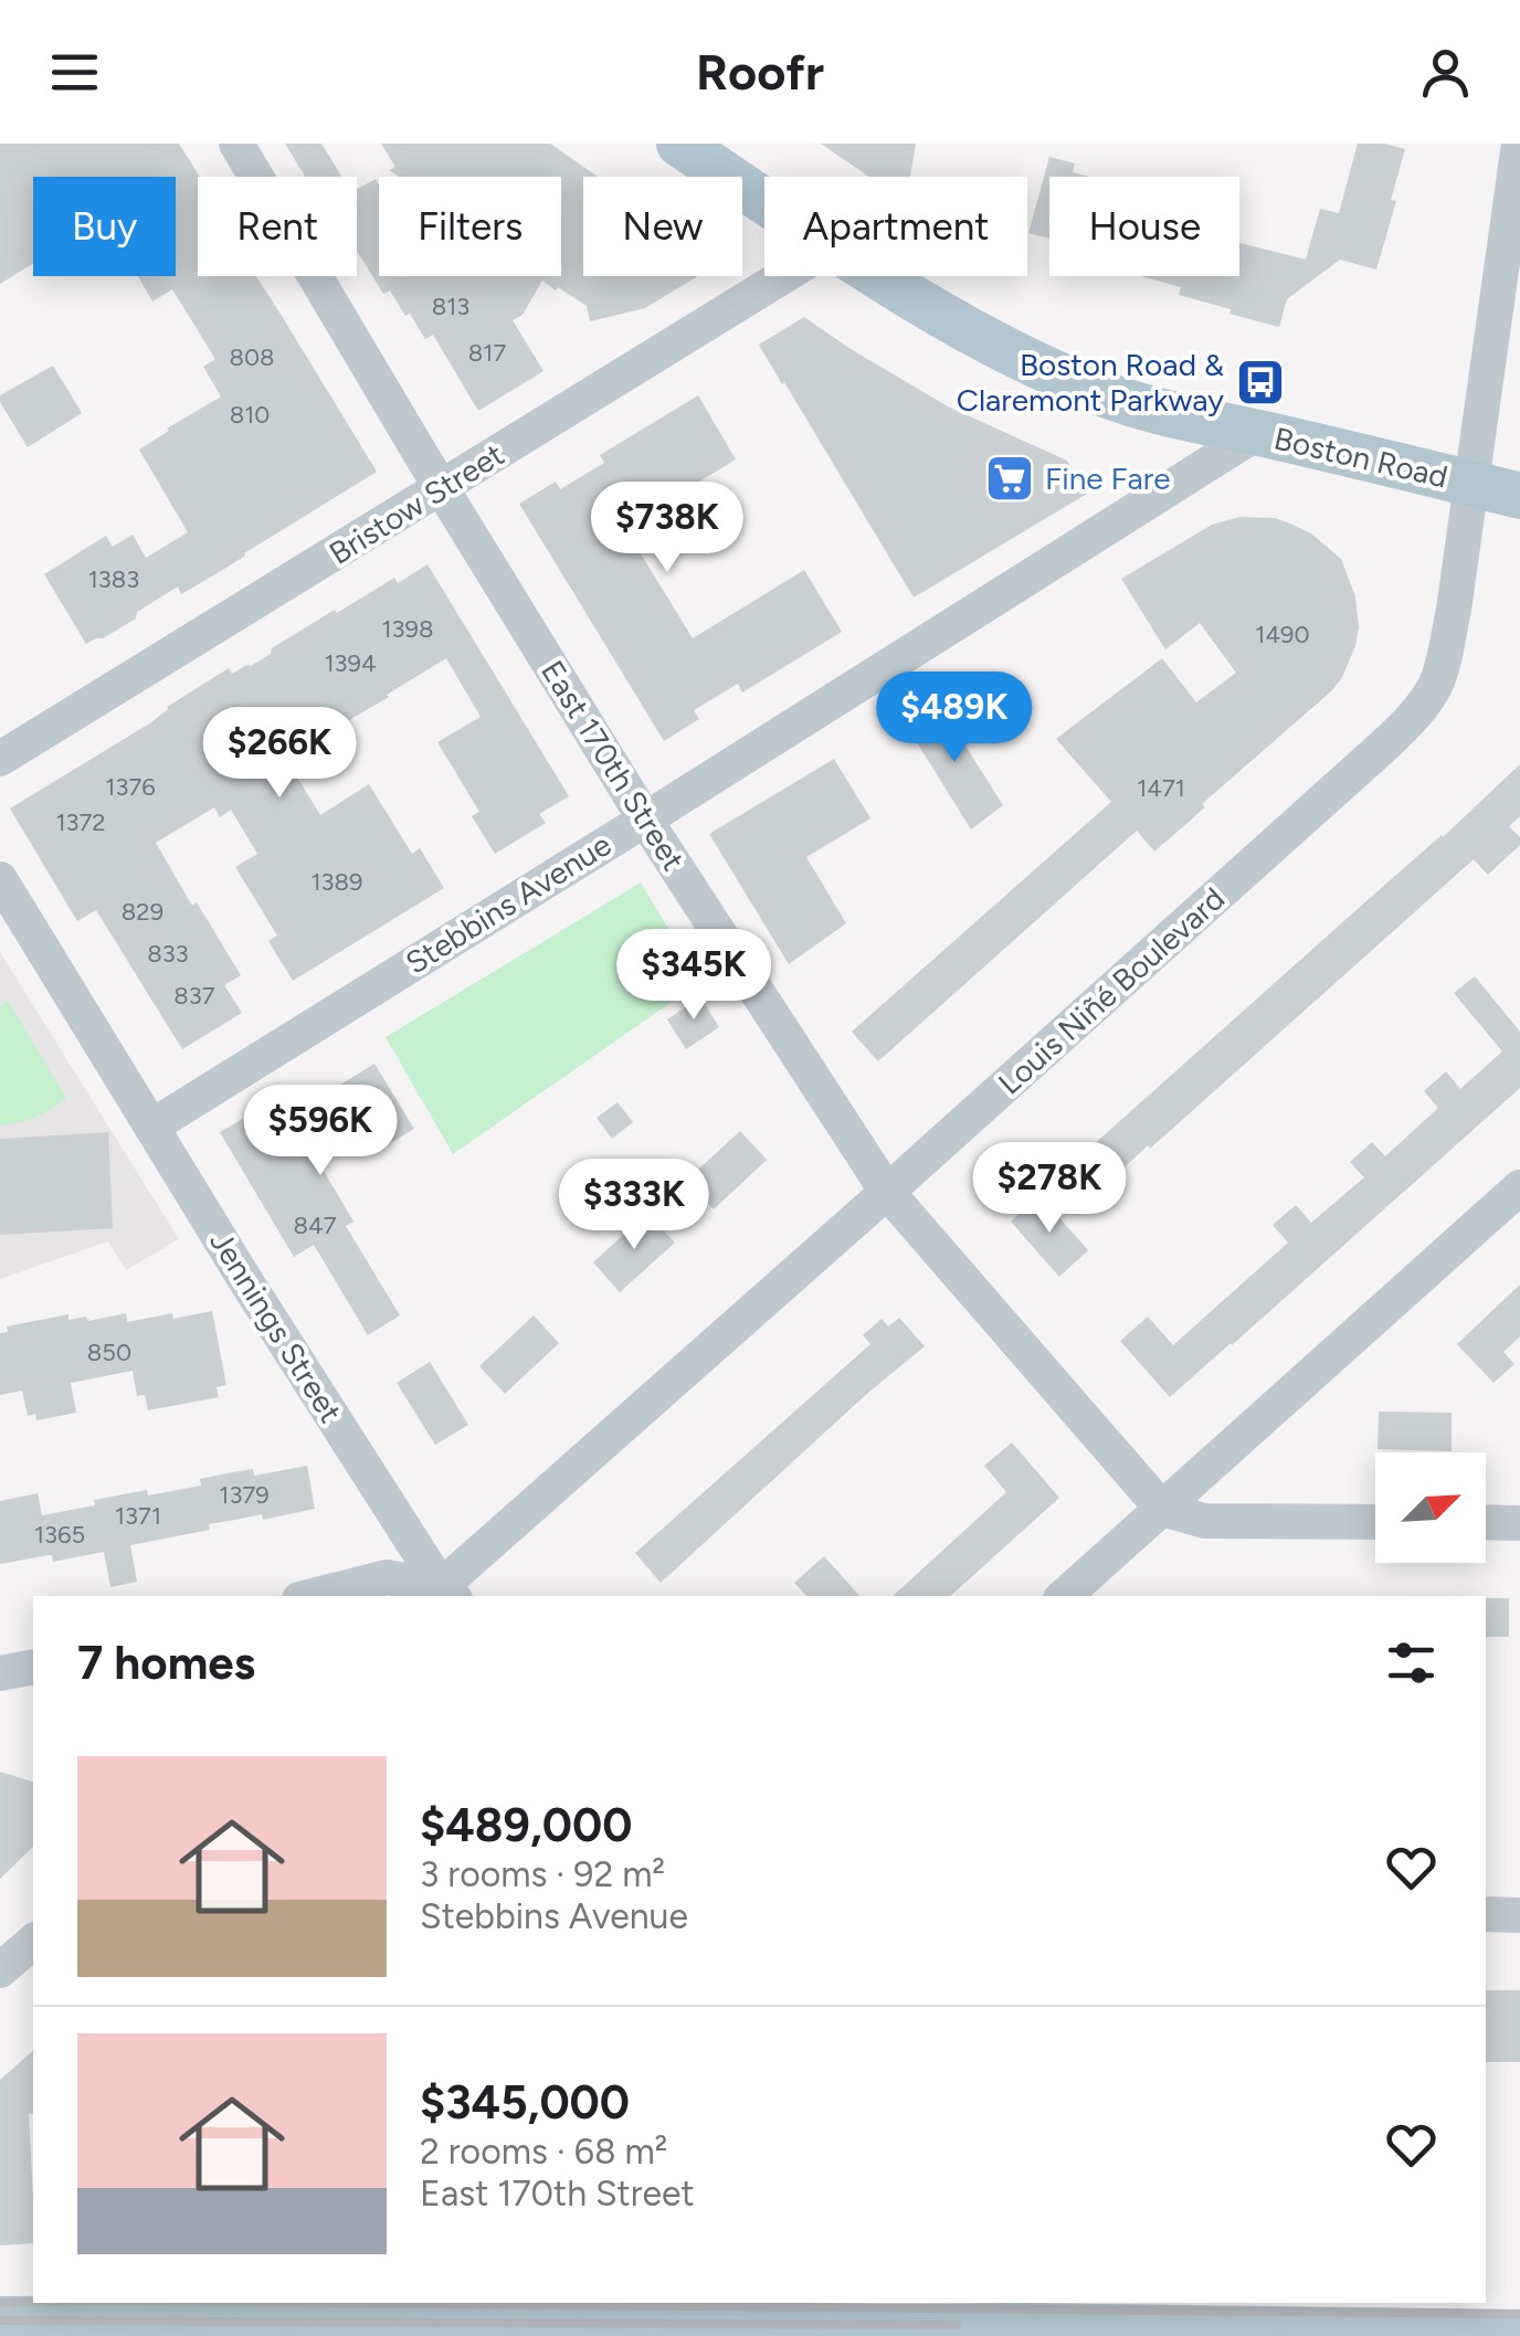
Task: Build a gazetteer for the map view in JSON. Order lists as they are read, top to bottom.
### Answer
{
  "streets": {
    "main road": ["Boston Road"],
    "street": [
      "Bristow Street",
      "East 170th Street",
      "Stebbins Avenue",
      "Louis Niñé Boulevard",
      "Jennings Street"
    ]
  },
  "crossings": [
    ["Boston Road", "Stebbins Avenue"],
    ["Boston Road", "Louis Niñé Boulevard"],
    ["Bristow Street", "East 170th Street"],
    ["East 170th Street", "Stebbins Avenue"],
    ["East 170th Street", "Louis Niñé Boulevard"],
    ["Stebbins Avenue", "Jennings Street"],
    ["Louis Niñé Boulevard", "Jennings Street"]
  ],
  "places": {
    "bus stop": ["Boston Road & Claremont Parkway"],
    "supermarket": ["Fine Fare"]
  },
  "house_numbers": [
    "813",
    "817",
    "808",
    "810",
    "1383",
    "1398",
    "1490",
    "1394",
    "1376",
    "1471",
    "1372",
    "1389",
    "829",
    "833",
    "837",
    "847",
    "850",
    "1379",
    "1371",
    "1365"
  ],
  "north": "top right",
  "page": {
    "header": "Roofr",
    "chip": [
      "Buy",
      "Rent",
      "Filters",
      "New",
      "Apartment",
      "House"
    ],
    "price": [
      "$738K",
      "$489K",
      "$266K",
      "$345K",
      "$596K",
      "$278K",
      "$333K"
    ],
    "heading": "7 homes",
    "list": [
      {
        "name": "$489,000",
        "note": "3 rooms · 92 m² · Stebbins Avenue"
      },
      {
        "name": "$345,000",
        "note": "2 rooms · 68 m² · East 170th Street"
      }
    ]
  }
}
